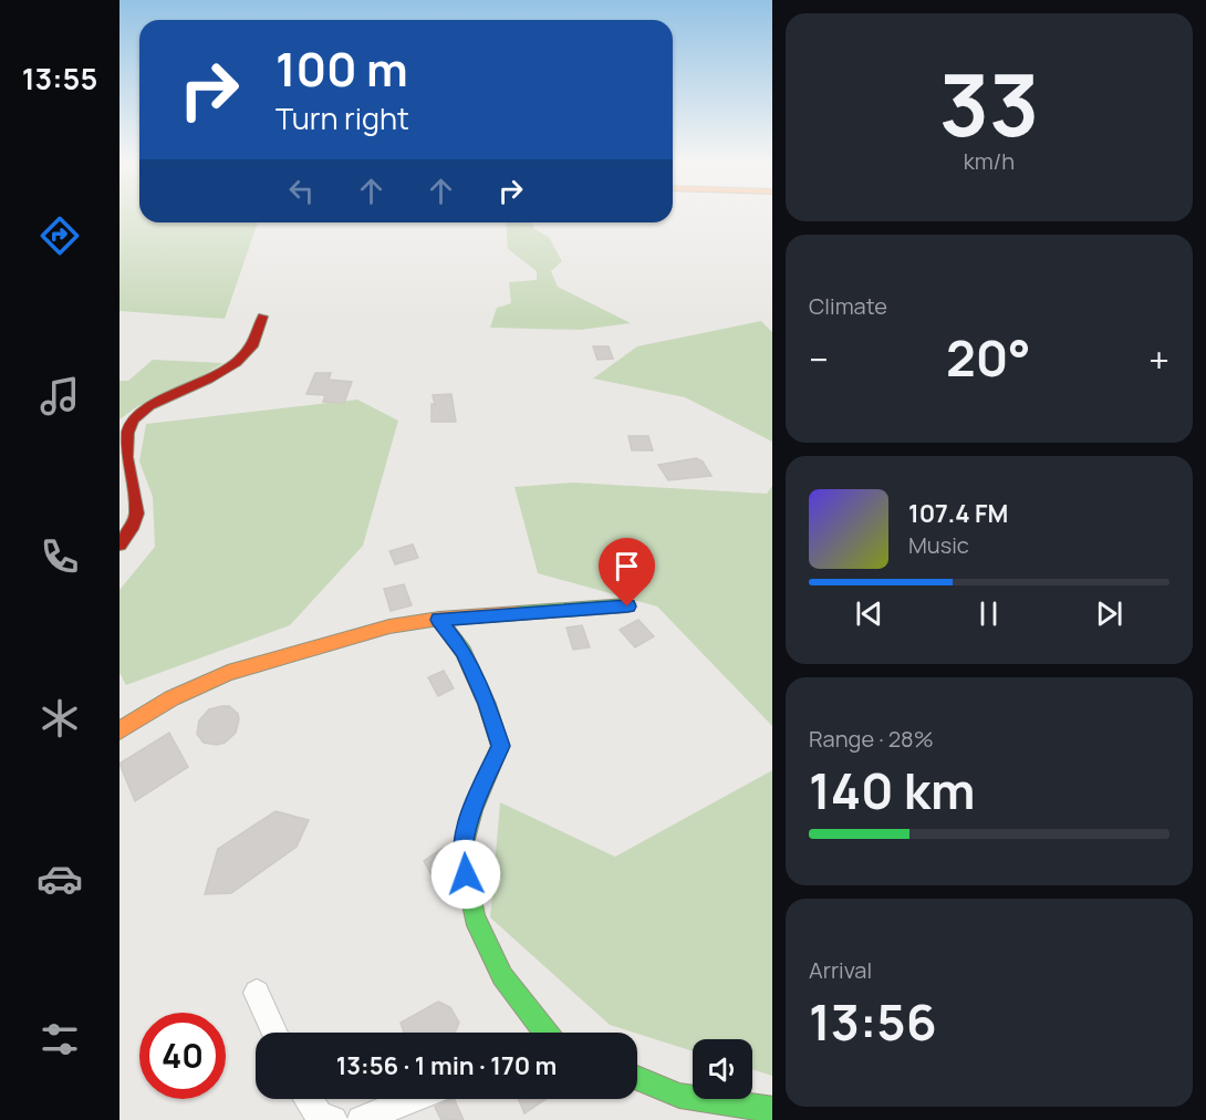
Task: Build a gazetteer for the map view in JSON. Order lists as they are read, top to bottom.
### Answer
{
  "page": {
    "tabs": "13:55",
    "tile": [
      ["33", "km/h"],
      "Climate",
      ["Range · 28%", "140 km"],
      ["Arrival", "13:56"]
    ],
    "turn": ["100 m", "Turn right"],
    "heat": ["−", "20°", "+"],
    "song": ["107.4 FM", "Music"],
    "limit": "40",
    "trip": "13:56 · 1 min · 170 m"
  }
}
